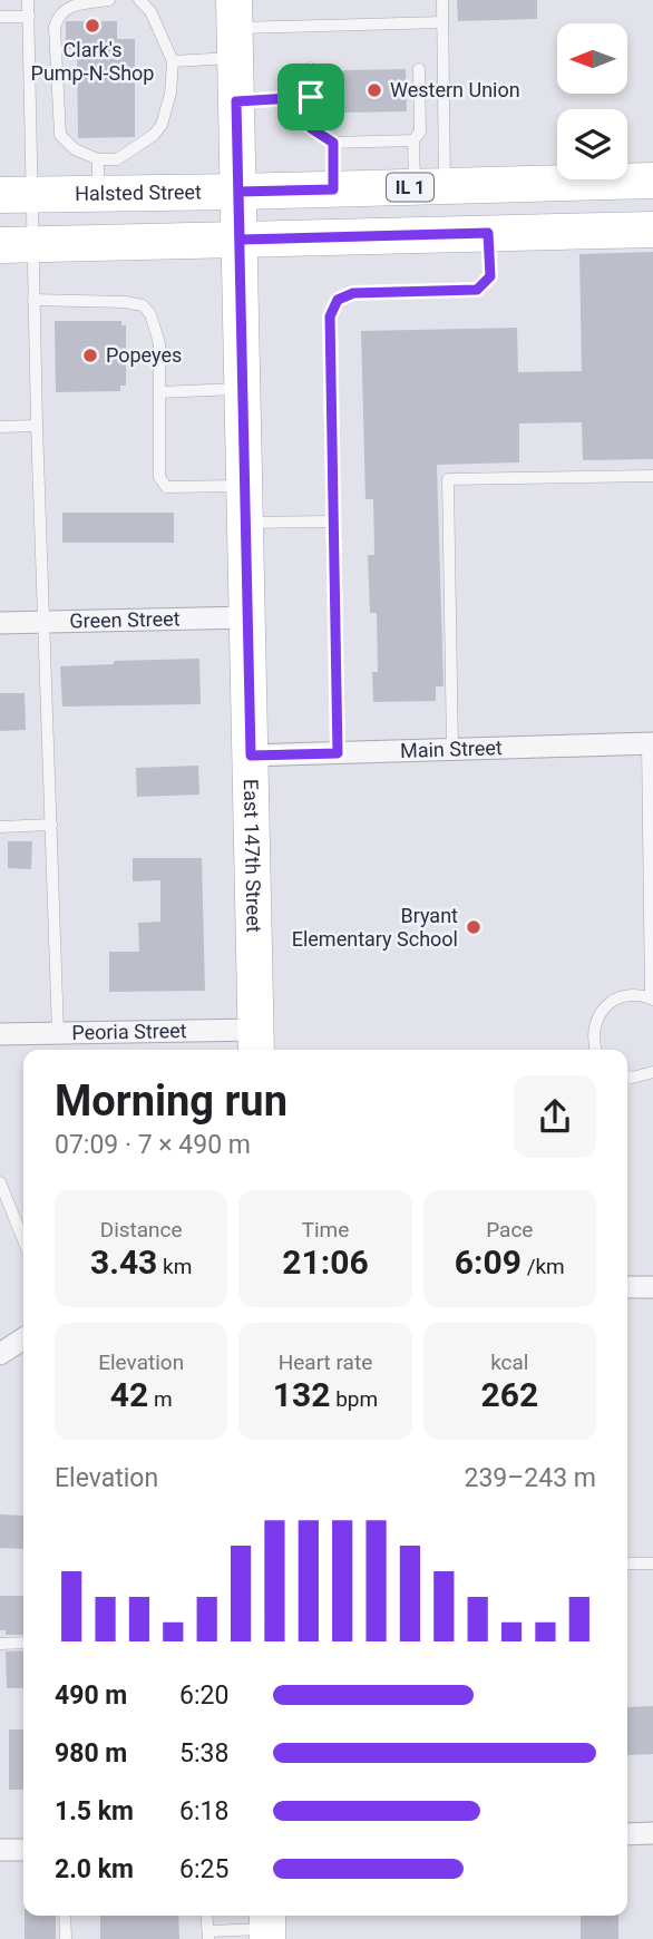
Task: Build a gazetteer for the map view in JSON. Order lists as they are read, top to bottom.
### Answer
{
  "streets": {
    "main road": ["IL 1", "Halsted Street", "East 147th Street"],
    "street": ["Green Street", "Main Street", "Peoria Street"]
  },
  "crossings": [
    ["Halsted Street", "East 147th Street"],
    ["Green Street", "East 147th Street"],
    ["Main Street", "East 147th Street"],
    ["East 147th Street", "Peoria Street"]
  ],
  "places": [
    "Clark's Pump-N-Shop",
    "Western Union",
    "Popeyes",
    "Bryant Elementary School"
  ],
  "north": "left",
  "page": {
    "heading": ["Morning run", "07:09 · 7 × 490 m"],
    "stats": [
      ["Distance", "3.43 km"],
      ["Time", "21:06"],
      ["Pace", "6:09 /km"],
      ["Elevation", "42 m"],
      ["Heart rate", "132 bpm"],
      ["kcal", "262"]
    ],
    "chart": ["Elevation", "239–243 m"],
    "list": [
      {
        "name": "490 m",
        "note": "6:20"
      },
      {
        "name": "980 m",
        "note": "5:38"
      },
      {
        "name": "1.5 km",
        "note": "6:18"
      },
      {
        "name": "2.0 km",
        "note": "6:25"
      }
    ]
  }
}
